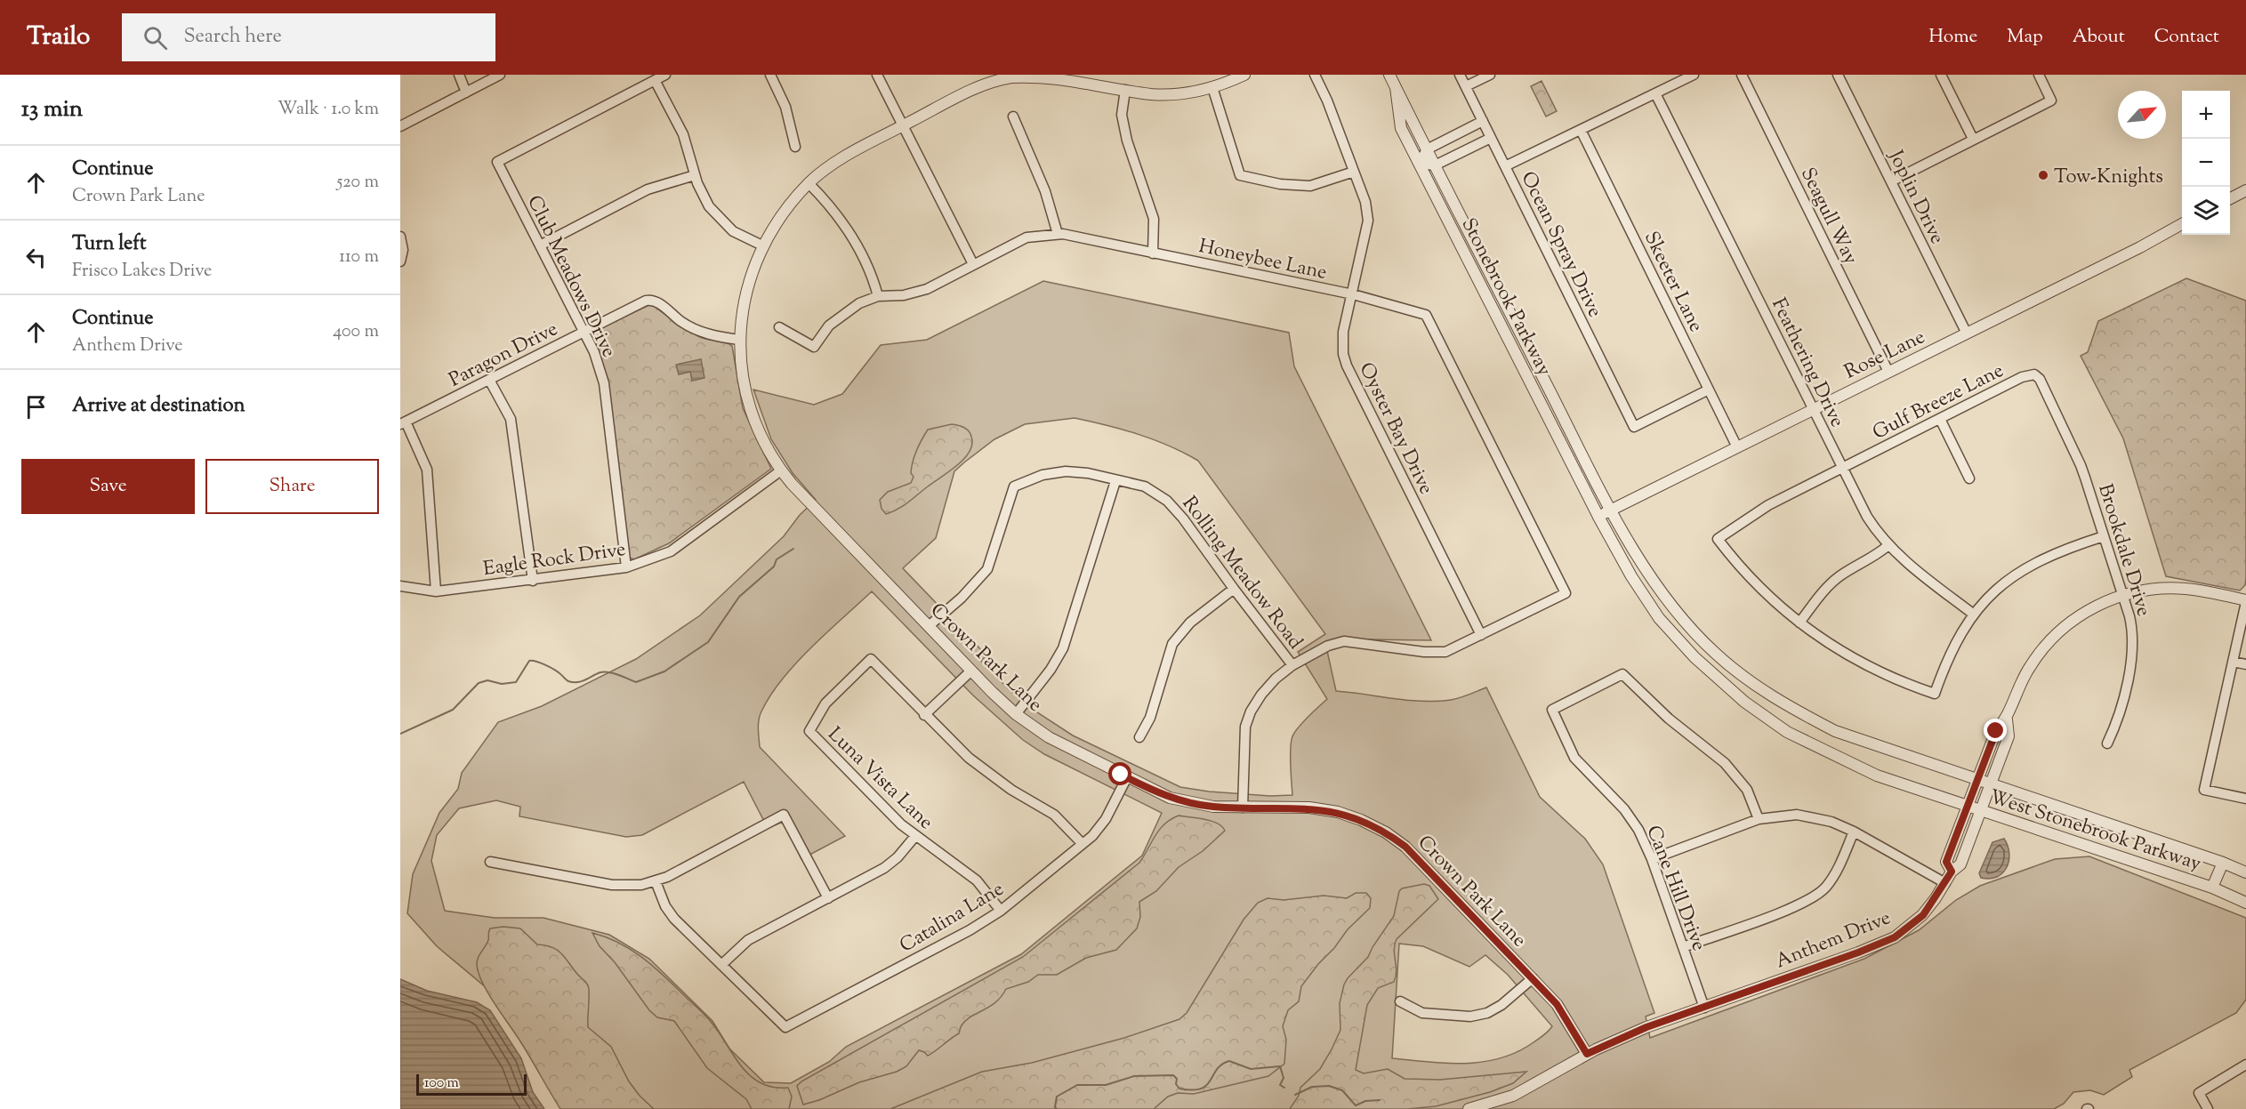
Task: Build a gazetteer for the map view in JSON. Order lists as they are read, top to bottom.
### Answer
{
  "streets": {
    "street": [
      "Joplin Drive",
      "Seagull Way",
      "Ocean Spray Drive",
      "Honeybee Lane",
      "Club Meadows Drive",
      "Skeeter Lane",
      "Stonebrook Parkway",
      "Paragon Drive",
      "Rose Lane",
      "Feathering Drive",
      "Gulf Breeze Lane",
      "Oyster Bay Drive",
      "Brookdale Drive",
      "Eagle Rock Drive",
      "Rolling Meadow Road",
      "Crown Park Lane",
      "Luna Vista Lane",
      "West Stonebrook Parkway",
      "Cane Hill Drive",
      "Catalina Lane",
      "Anthem Drive"
    ]
  },
  "crossings": [
    ["Joplin Drive", "Rose Lane"],
    ["Seagull Way", "Rose Lane"],
    ["Ocean Spray Drive", "Skeeter Lane"],
    ["Honeybee Lane", "Oyster Bay Drive"],
    ["Club Meadows Drive", "Paragon Drive"],
    ["Club Meadows Drive", "Eagle Rock Drive"],
    ["Skeeter Lane", "Rose Lane"],
    ["Stonebrook Parkway", "Rose Lane"],
    ["Stonebrook Parkway", "West Stonebrook Parkway"],
    ["Paragon Drive", "Crown Park Lane"],
    ["Rose Lane", "Feathering Drive"],
    ["Rose Lane", "West Stonebrook Parkway"],
    ["Feathering Drive", "Gulf Breeze Lane"],
    ["Gulf Breeze Lane", "Brookdale Drive"],
    ["Brookdale Drive", "Anthem Drive"],
    ["Eagle Rock Drive", "Crown Park Lane"],
    ["Rolling Meadow Road", "Crown Park Lane"],
    ["Crown Park Lane", "Catalina Lane"],
    ["Crown Park Lane", "Anthem Drive"],
    ["Luna Vista Lane", "Catalina Lane"],
    ["West Stonebrook Parkway", "Anthem Drive"],
    ["Cane Hill Drive", "Anthem Drive"]
  ],
  "places": ["Tow-Knights"],
  "scale_bar": "100 m",
  "north": "top right",
  "page": {
    "header": "Trailo",
    "search": "Search here",
    "nav": [
      "Home",
      "Map",
      "About",
      "Contact"
    ],
    "heading": ["13 min", "Walk · 1.0 km"],
    "map_buttons": ["+", "−"],
    "list": [
      ["Continue", "Crown Park Lane", "520 m"],
      ["Turn left", "Frisco Lakes Drive", "110 m"],
      ["Continue", "Anthem Drive", "400 m"],
      "Arrive at destination"
    ],
    "buttons": ["Save", "Share"],
    "scale": "100 m"
  }
}
